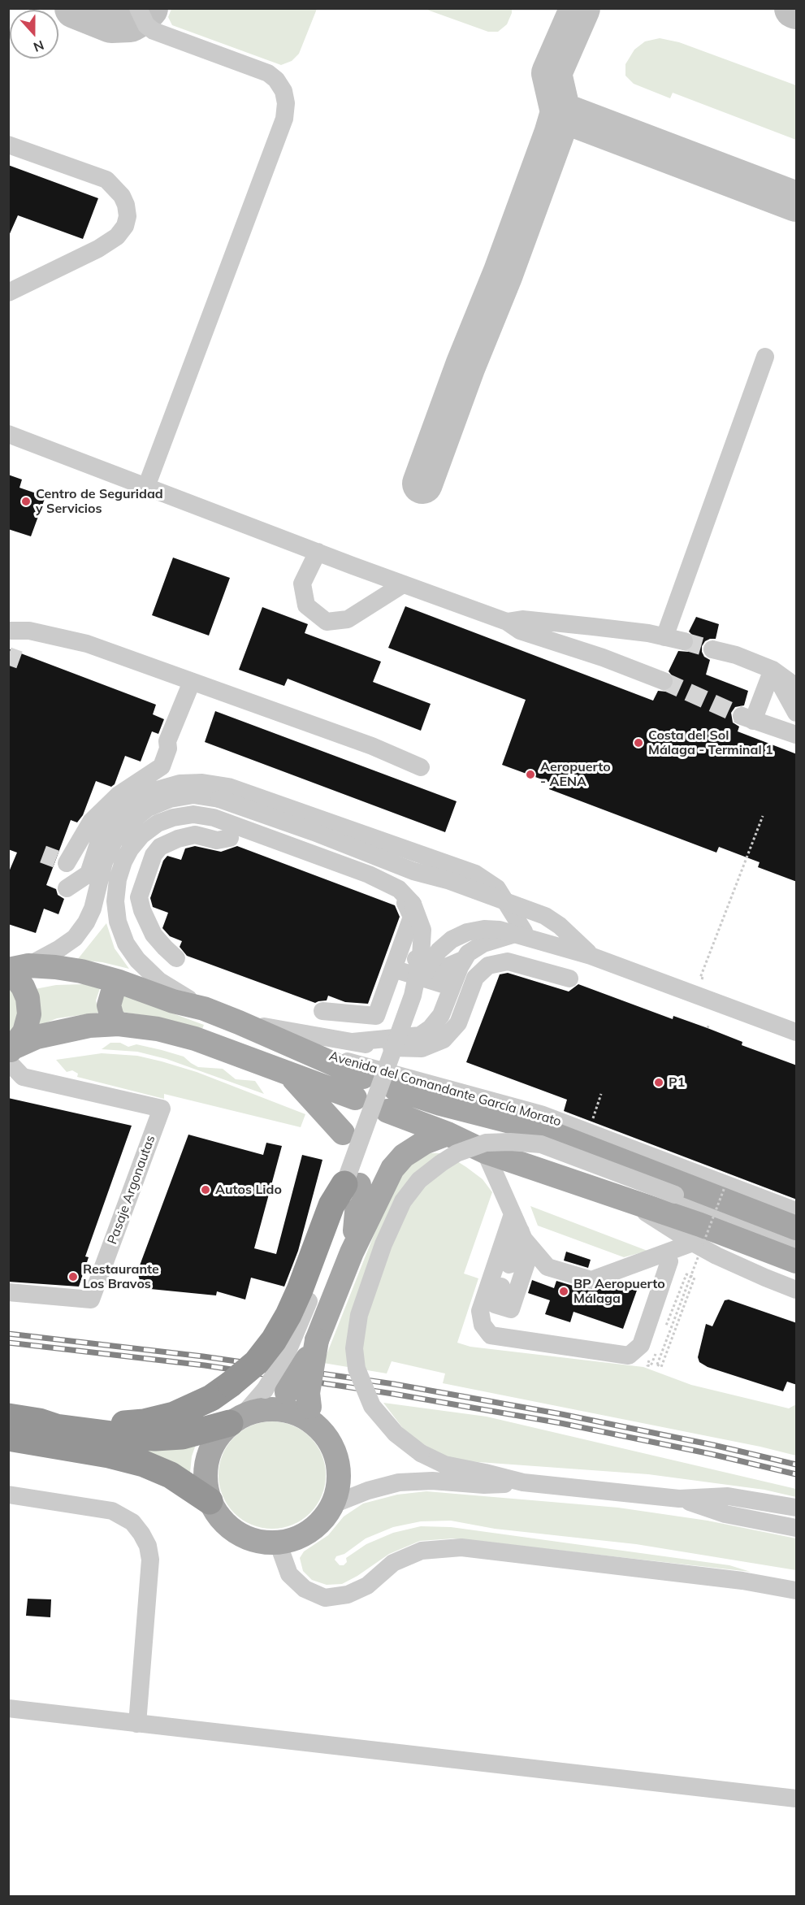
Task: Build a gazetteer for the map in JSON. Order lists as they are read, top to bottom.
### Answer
{
  "streets": {
    "main road": ["Avenida del Comandante García Morato"],
    "street": ["Pasaje Argonautas"]
  },
  "crossings": [
    ["Avenida del Comandante García Morato", "Pasaje Argonautas"]
  ],
  "places": [
    "Centro de Seguridad y Servicios",
    "Costa del Sol Málaga - Terminal 1",
    "Aeropuerto - AENA",
    "P1",
    "Autos Lido",
    "Restaurante Los Bravos",
    "BP Aeropuerto Málaga"
  ],
  "north": "bottom"
}
